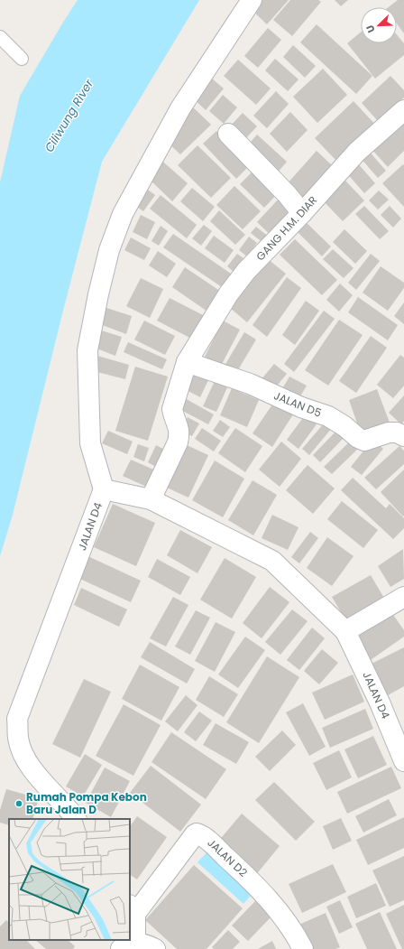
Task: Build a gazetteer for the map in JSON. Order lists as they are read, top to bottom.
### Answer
{
  "streets": {
    "street": [
      "GANG H.M. DIAR",
      "JALAN D5",
      "JALAN D4",
      "JALAN D2"
    ]
  },
  "crossings": [
    ["GANG H.M. DIAR", "JALAN D5"],
    ["GANG H.M. DIAR", "JALAN D4"]
  ],
  "water": ["Ciliwung River"],
  "places": ["Rumah Pompa Kebon Baru Jalan D"],
  "north": "bottom left"
}
